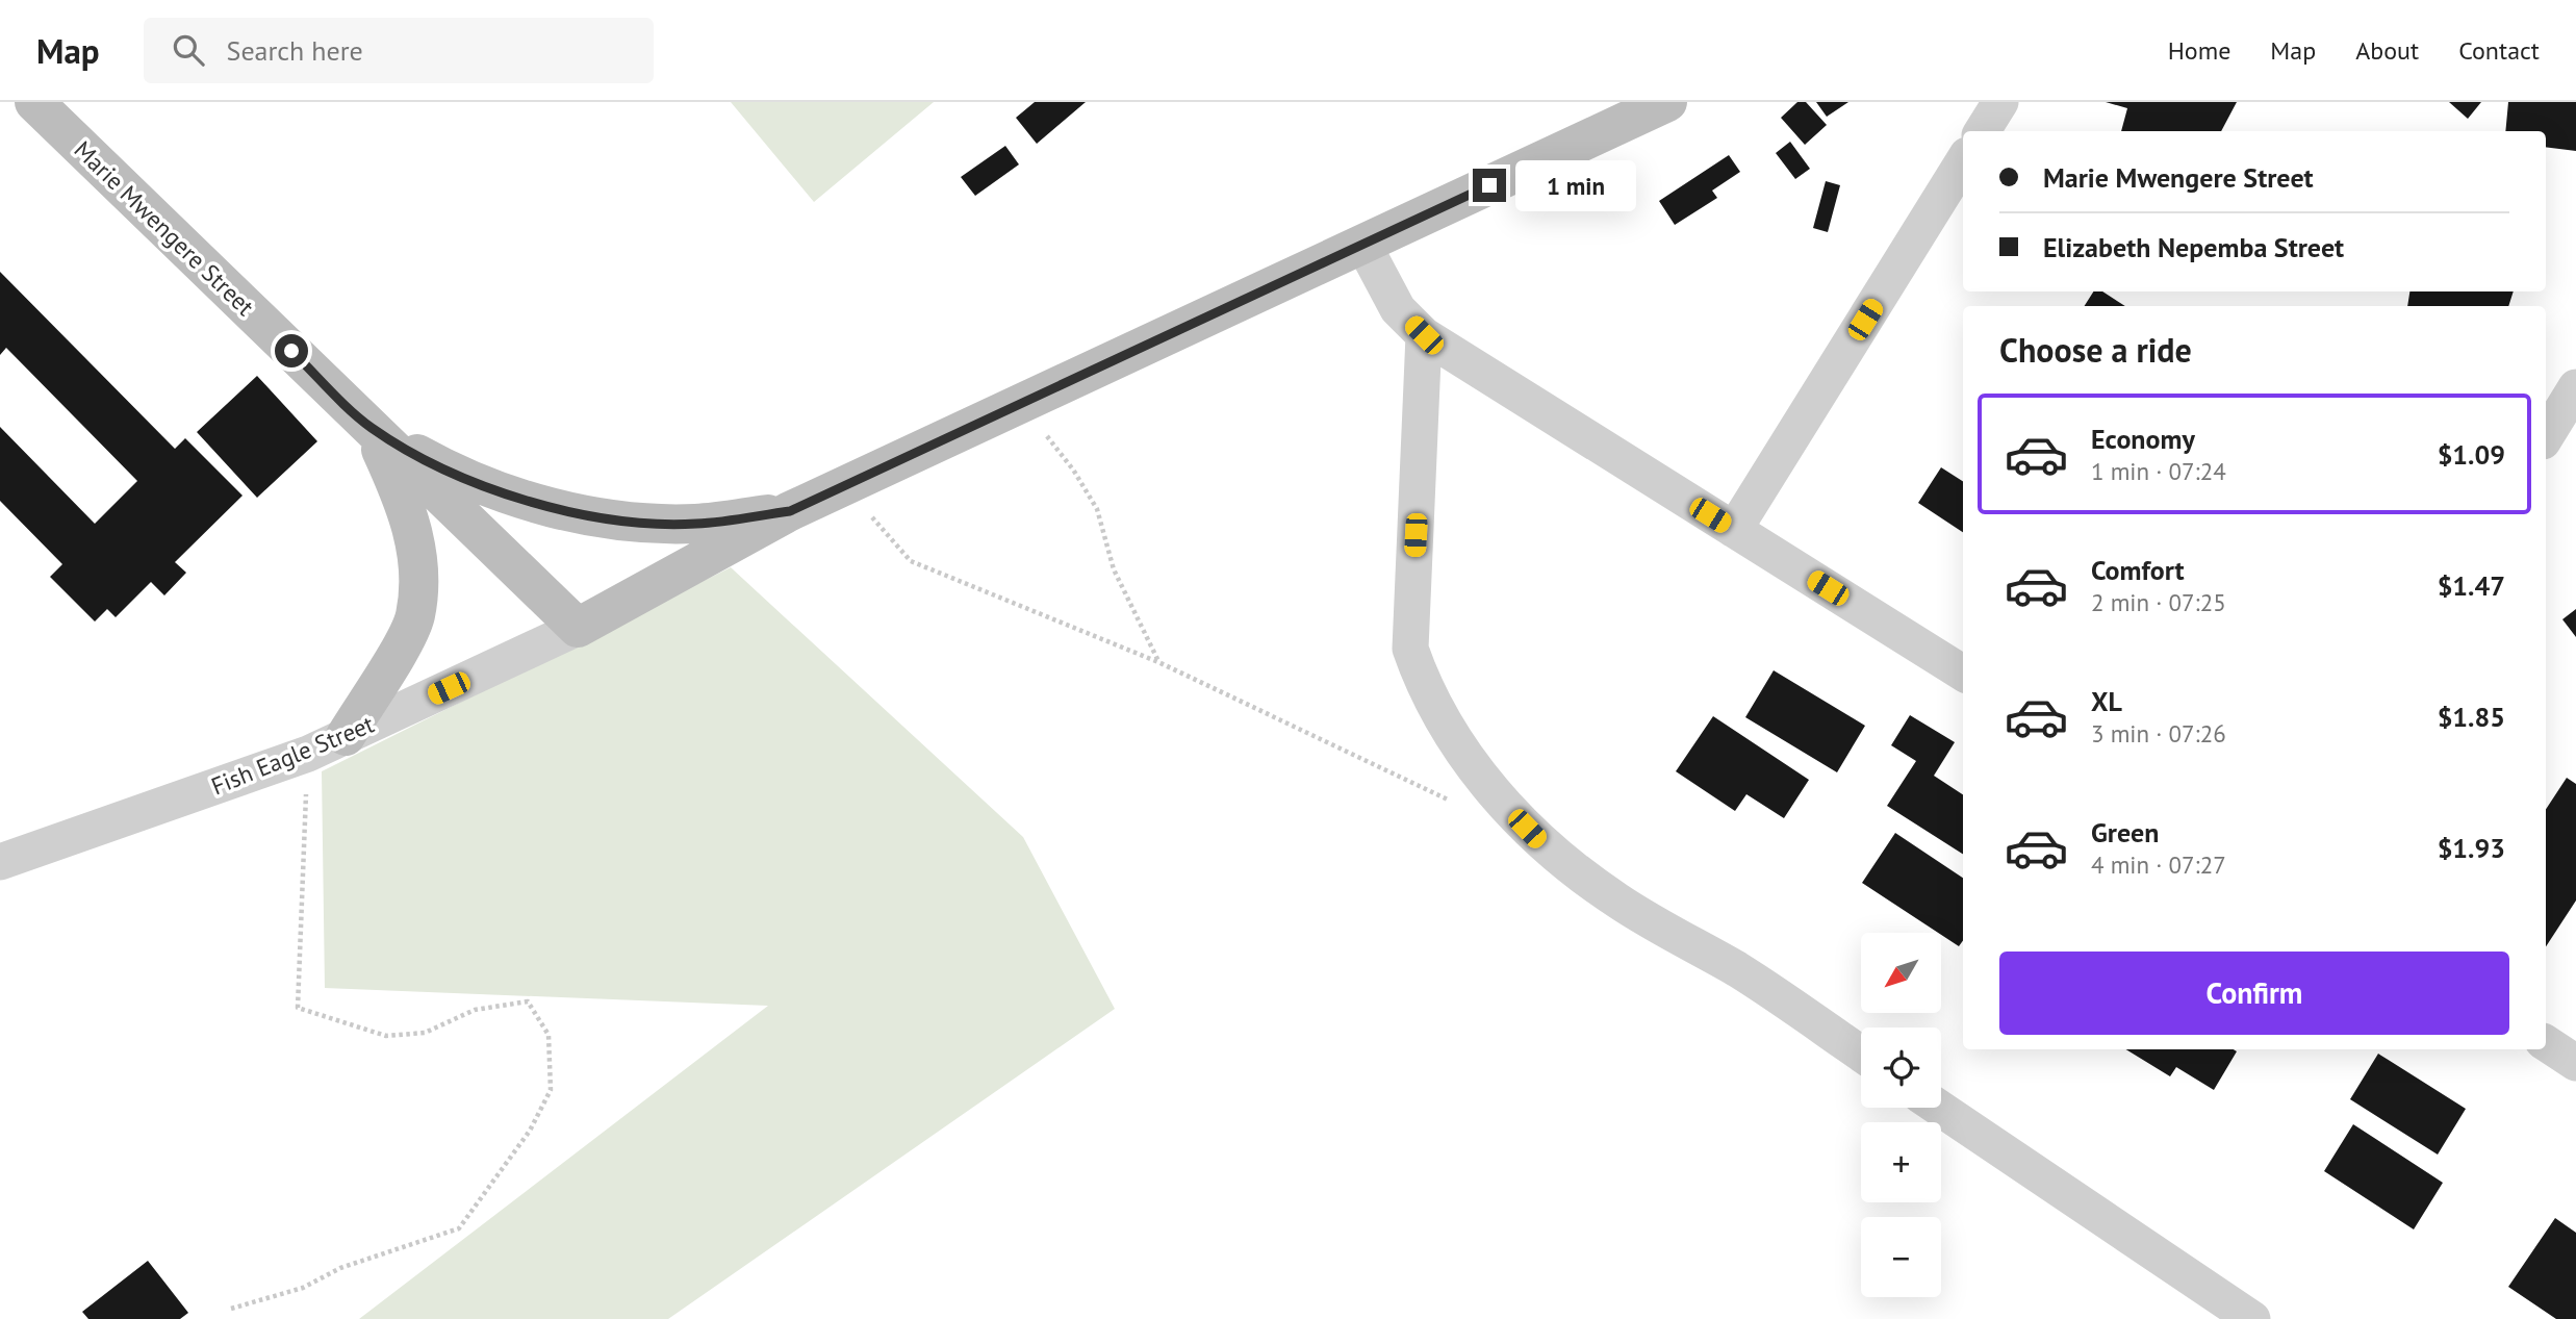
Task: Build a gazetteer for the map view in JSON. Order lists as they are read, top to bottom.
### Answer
{
  "streets": {
    "street": ["Marie Mwengere Street", "Fish Eagle Street"]
  },
  "crossings": [
    ["Marie Mwengere Street", "Fish Eagle Street"]
  ],
  "north": "bottom left",
  "page": {
    "header": "Map",
    "search": "Search here",
    "nav": [
      "Home",
      "Map",
      "About",
      "Contact"
    ],
    "banner": ["Marie Mwengere Street", "Elizabeth Nepemba Street"],
    "bubble": "1 min",
    "heading": "Choose a ride",
    "list": [
      {
        "name": "Economy",
        "note": "1 min · 07:24",
        "value": "$1.09"
      },
      {
        "name": "Comfort",
        "note": "2 min · 07:25",
        "value": "$1.47"
      },
      {
        "name": "XL",
        "note": "3 min · 07:26",
        "value": "$1.85"
      },
      {
        "name": "Green",
        "note": "4 min · 07:27",
        "value": "$1.93"
      }
    ],
    "map_buttons": ["+", "−"],
    "buttons": "Confirm"
  }
}
